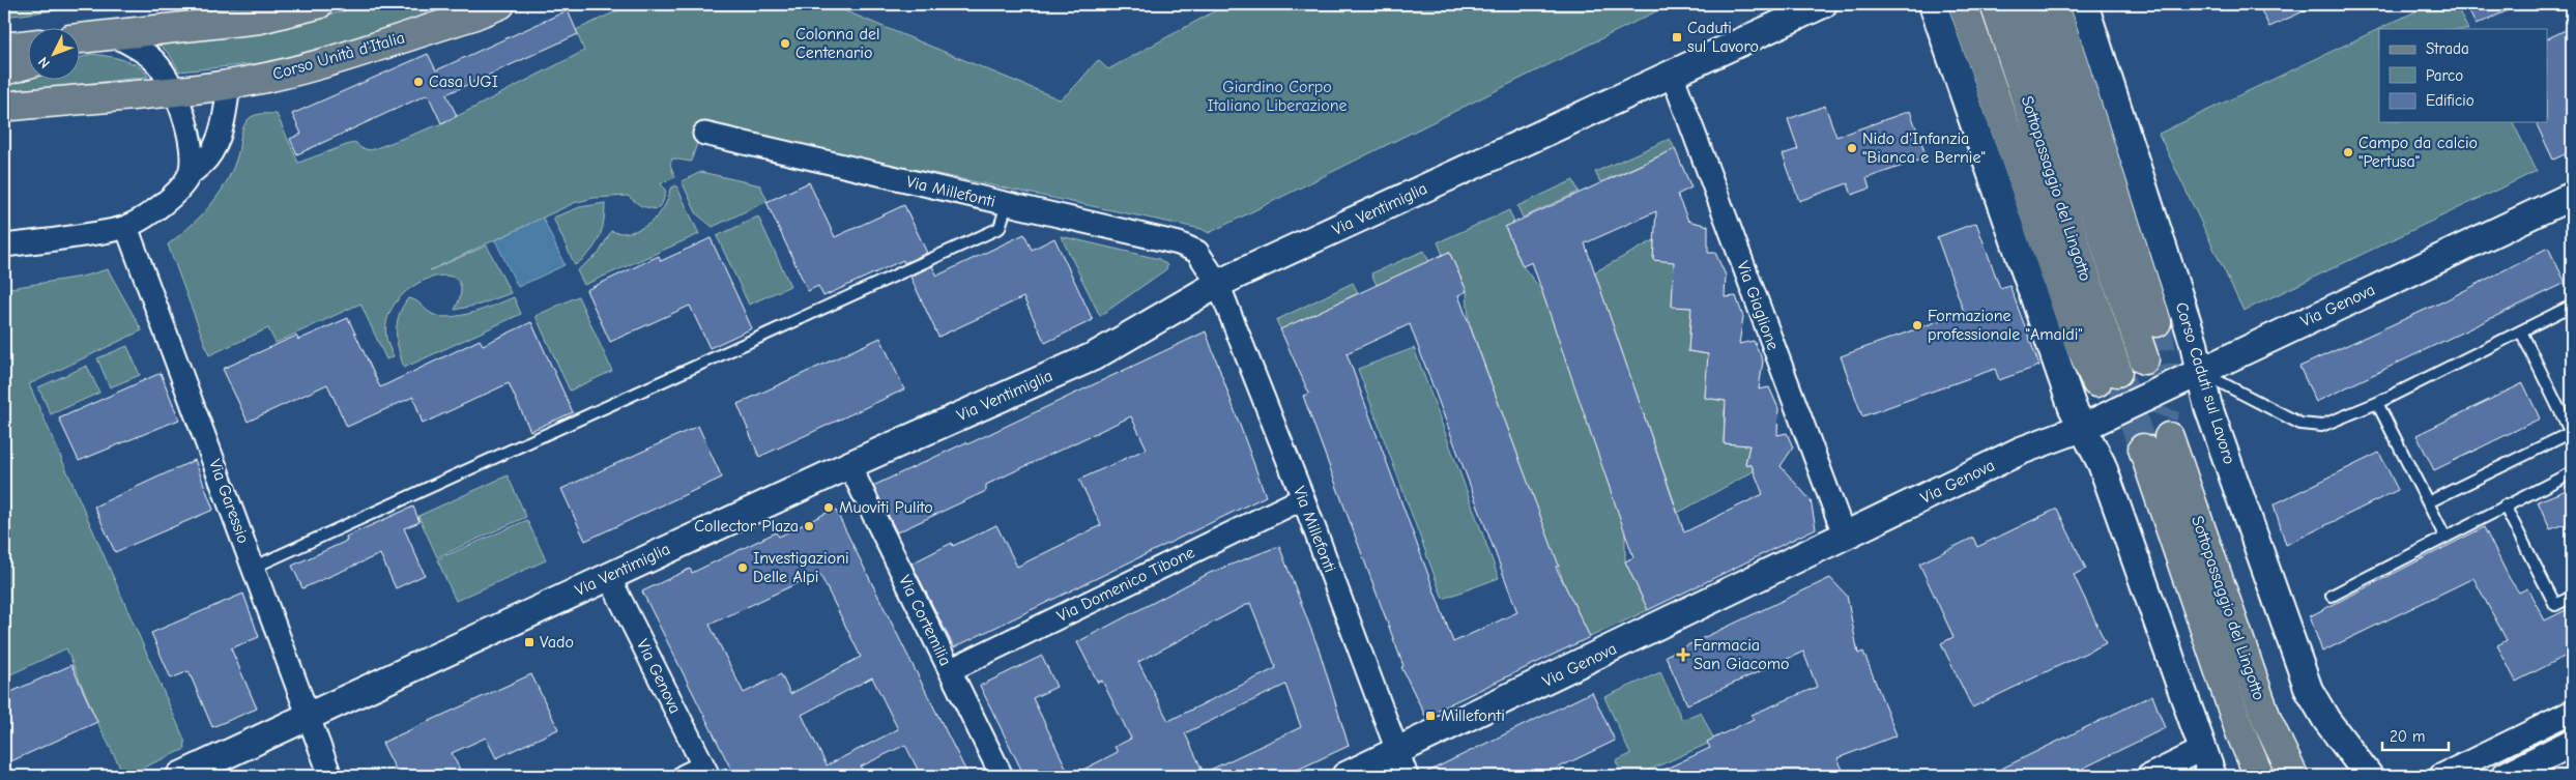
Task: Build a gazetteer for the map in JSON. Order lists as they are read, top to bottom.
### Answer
{
  "streets": {
    "main road": ["Corso Unità d'Italia", "Sottopassaggio del Lingotto"],
    "street": [
      "Via Millefonti",
      "Via Ventimiglia",
      "Via Giaglione",
      "Via Genova",
      "Corso Caduti sul Lavoro",
      "Via Garessio",
      "Via Domenico Tibone",
      "Via Cortemilia"
    ]
  },
  "crossings": [
    ["Via Millefonti", "Via Ventimiglia"],
    ["Via Millefonti", "Via Genova"],
    ["Via Millefonti", "Via Domenico Tibone"],
    ["Via Ventimiglia", "Via Giaglione"],
    ["Via Ventimiglia", "Via Genova"],
    ["Via Ventimiglia", "Via Garessio"],
    ["Via Ventimiglia", "Via Cortemilia"],
    ["Via Giaglione", "Via Genova"],
    ["Via Genova", "Corso Caduti sul Lavoro"],
    ["Via Domenico Tibone", "Via Cortemilia"]
  ],
  "parks": ["Giardino Corpo Italiano Liberazione"],
  "places": {
    "transit": ["Caduti sul Lavoro", "Vado", "Millefonti"],
    "other": [
      "Colonna del Centenario",
      "Casa UGI",
      "Nido d'Infanzia \"Bianca e Bernie\"",
      "Campo da calcio \"Pertusa\"",
      "Formazione professionale \"Amaldi\"",
      "Muoviti Pulito",
      "Collector Plaza",
      "Investigazioni Delle Alpi"
    ],
    "health": ["Farmacia San Giacomo"]
  },
  "legend": ["Strada", "Parco", "Edificio"],
  "scale_bar": "20 m",
  "north": "bottom left"
}
